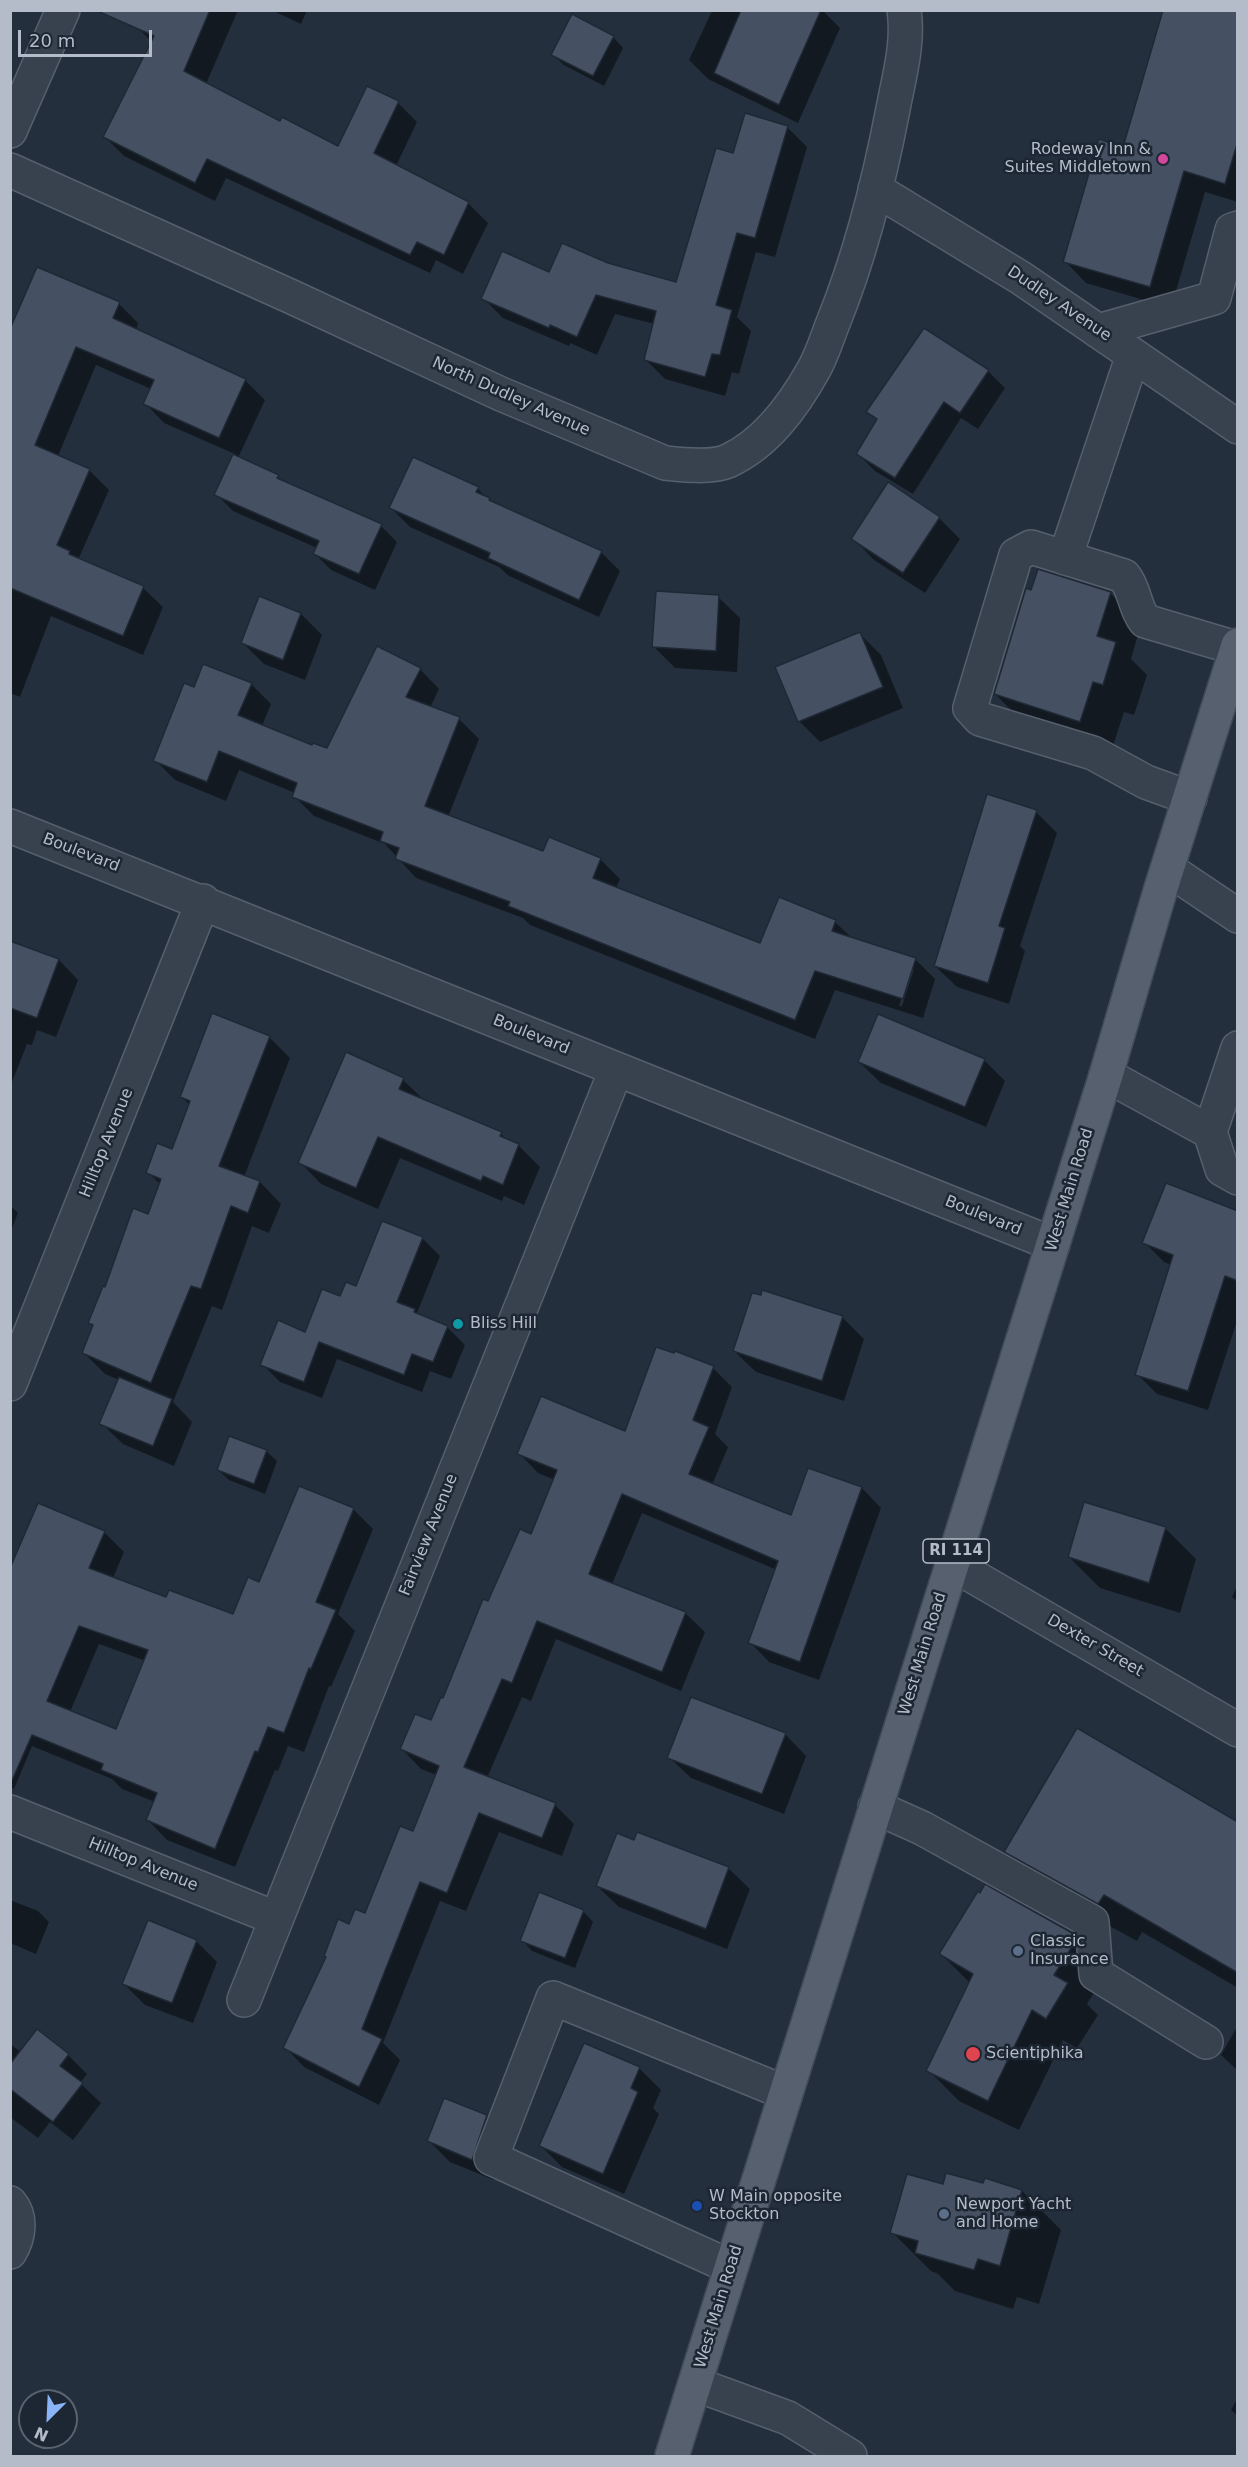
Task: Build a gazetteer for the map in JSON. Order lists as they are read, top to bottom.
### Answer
{
  "streets": {
    "main road": ["West Main Road", "RI 114"],
    "street": [
      "Dudley Avenue",
      "North Dudley Avenue",
      "Boulevard",
      "Hilltop Avenue",
      "Fairview Avenue",
      "Dexter Street"
    ]
  },
  "crossings": [
    ["Dudley Avenue", "North Dudley Avenue"],
    ["Boulevard", "Hilltop Avenue"],
    ["Boulevard", "West Main Road"],
    ["Boulevard", "Fairview Avenue"],
    ["Hilltop Avenue", "Fairview Avenue"],
    ["West Main Road", "Dexter Street"]
  ],
  "places": [
    "Rodeway Inn & Suites Middletown",
    "Bliss Hill",
    "Classic Insurance",
    "Scientiphika",
    "W Main opposite Stockton",
    "Newport Yacht and Home"
  ],
  "scale_bar": "20 m",
  "north": "bottom left"
}
